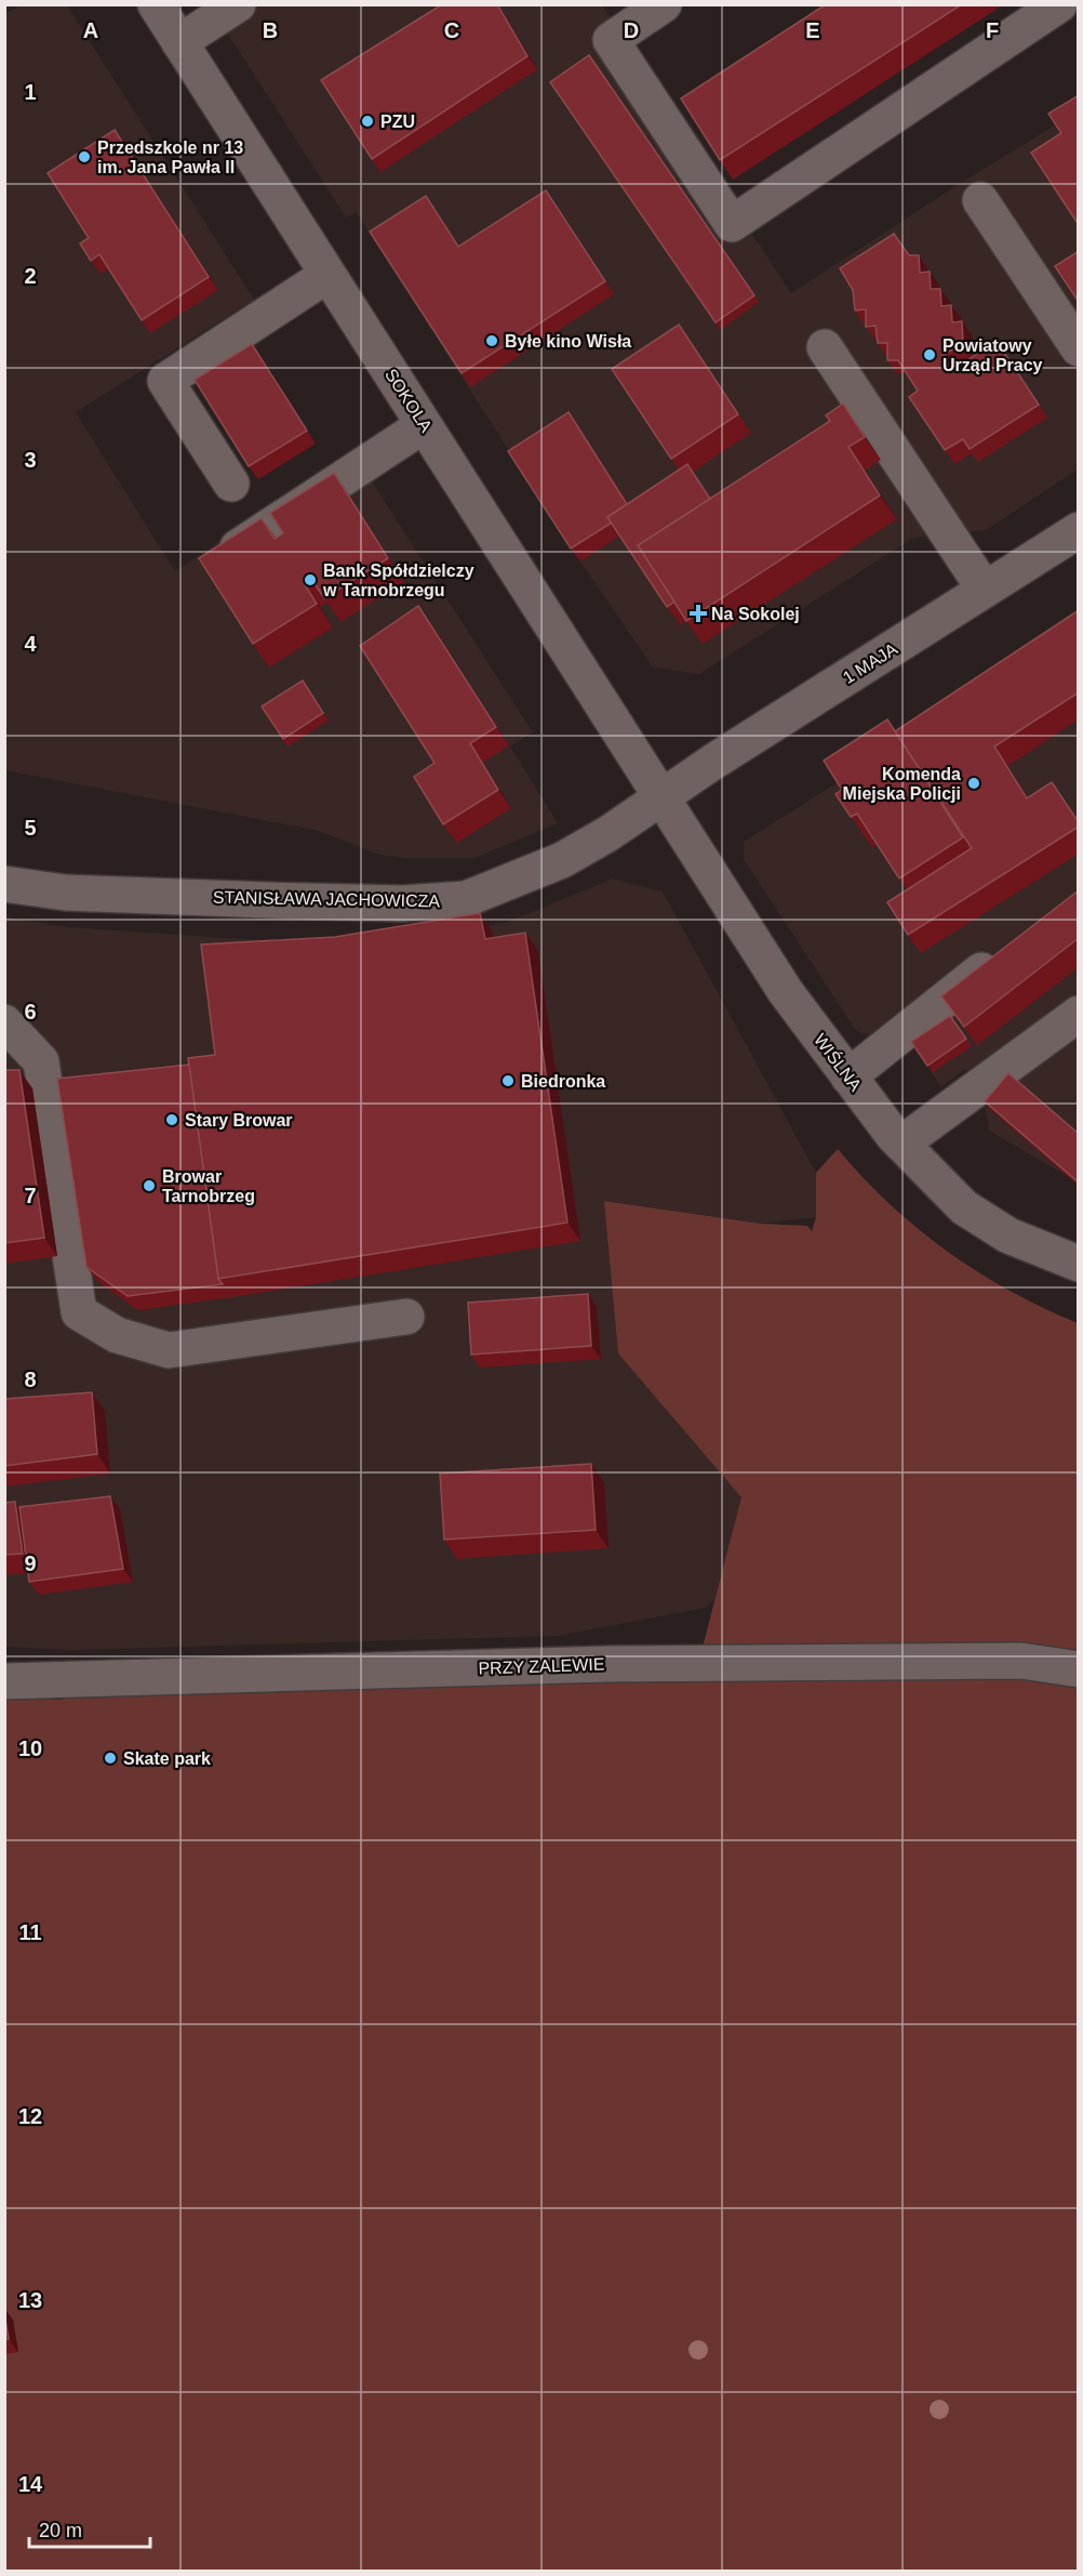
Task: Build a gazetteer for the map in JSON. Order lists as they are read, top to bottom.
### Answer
{
  "streets": {
    "street": [
      "SOKOLA",
      "1 MAJA",
      "STANISŁAWA JACHOWICZA",
      "WIŚLNA",
      "PRZY ZALEWIE"
    ]
  },
  "crossings": [
    ["SOKOLA", "1 MAJA"],
    ["SOKOLA", "STANISŁAWA JACHOWICZA"],
    ["SOKOLA", "WIŚLNA"],
    ["1 MAJA", "STANISŁAWA JACHOWICZA"],
    ["1 MAJA", "WIŚLNA"],
    ["STANISŁAWA JACHOWICZA", "WIŚLNA"]
  ],
  "places": {
    "other": [
      "PZU",
      "Przedszkole nr 13 im. Jana Pawła II",
      "Byłe kino Wisła",
      "Powiatowy Urząd Pracy",
      "Bank Spółdzielczy w Tarnobrzegu",
      "Komenda Miejska Policji",
      "Biedronka",
      "Stary Browar",
      "Browar Tarnobrzeg",
      "Skate park"
    ],
    "health": ["Na Sokolej"]
  },
  "scale_bar": "20 m",
  "grid": {
    "columns": [
      "A",
      "B",
      "C",
      "D",
      "E",
      "F"
    ],
    "rows": [
      "1",
      "2",
      "3",
      "4",
      "5",
      "6",
      "7",
      "8",
      "9",
      "10",
      "11",
      "12",
      "13",
      "14"
    ]
  }
}
